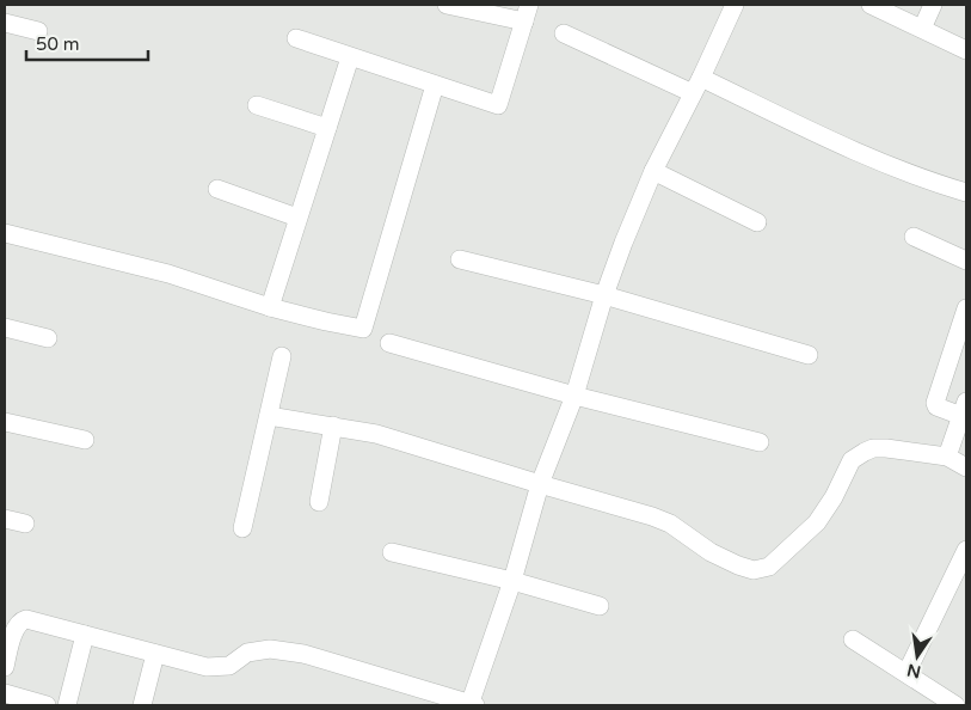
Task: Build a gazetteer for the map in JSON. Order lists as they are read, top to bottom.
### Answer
{
  "scale_bar": "50 m",
  "north": "bottom"
}
